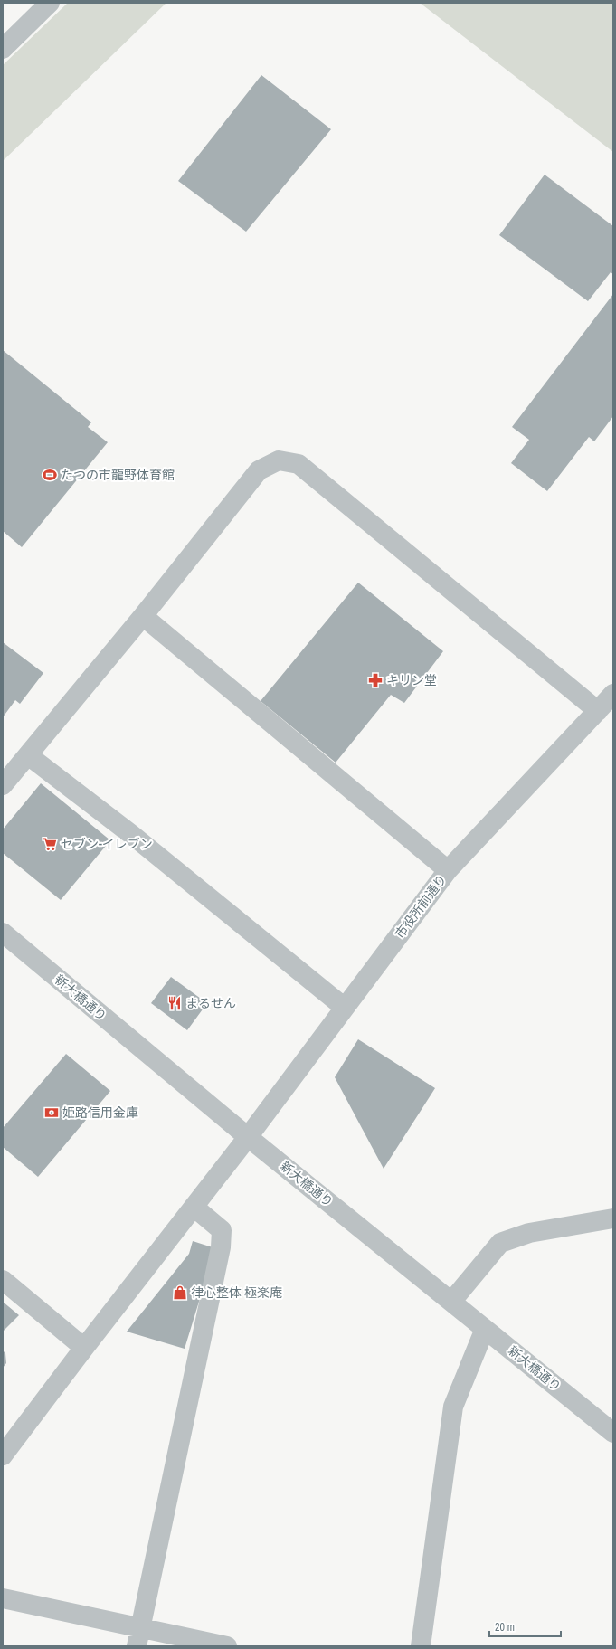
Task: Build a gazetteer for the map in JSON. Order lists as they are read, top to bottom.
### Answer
{
  "streets": {
    "street": ["市役所前通り", "新大橋通り"]
  },
  "crossings": [
    ["市役所前通り", "新大橋通り"]
  ],
  "places": {
    "sports": ["たつの市龍野体育館"],
    "pharmacy": ["キリン堂"],
    "supermarket": ["セブン-イレブン"],
    "restaurant": ["まるせん"],
    "bank": ["姫路信用金庫"],
    "shop": ["律心整体 極楽庵"]
  },
  "scale_bar": "20 m"
}
